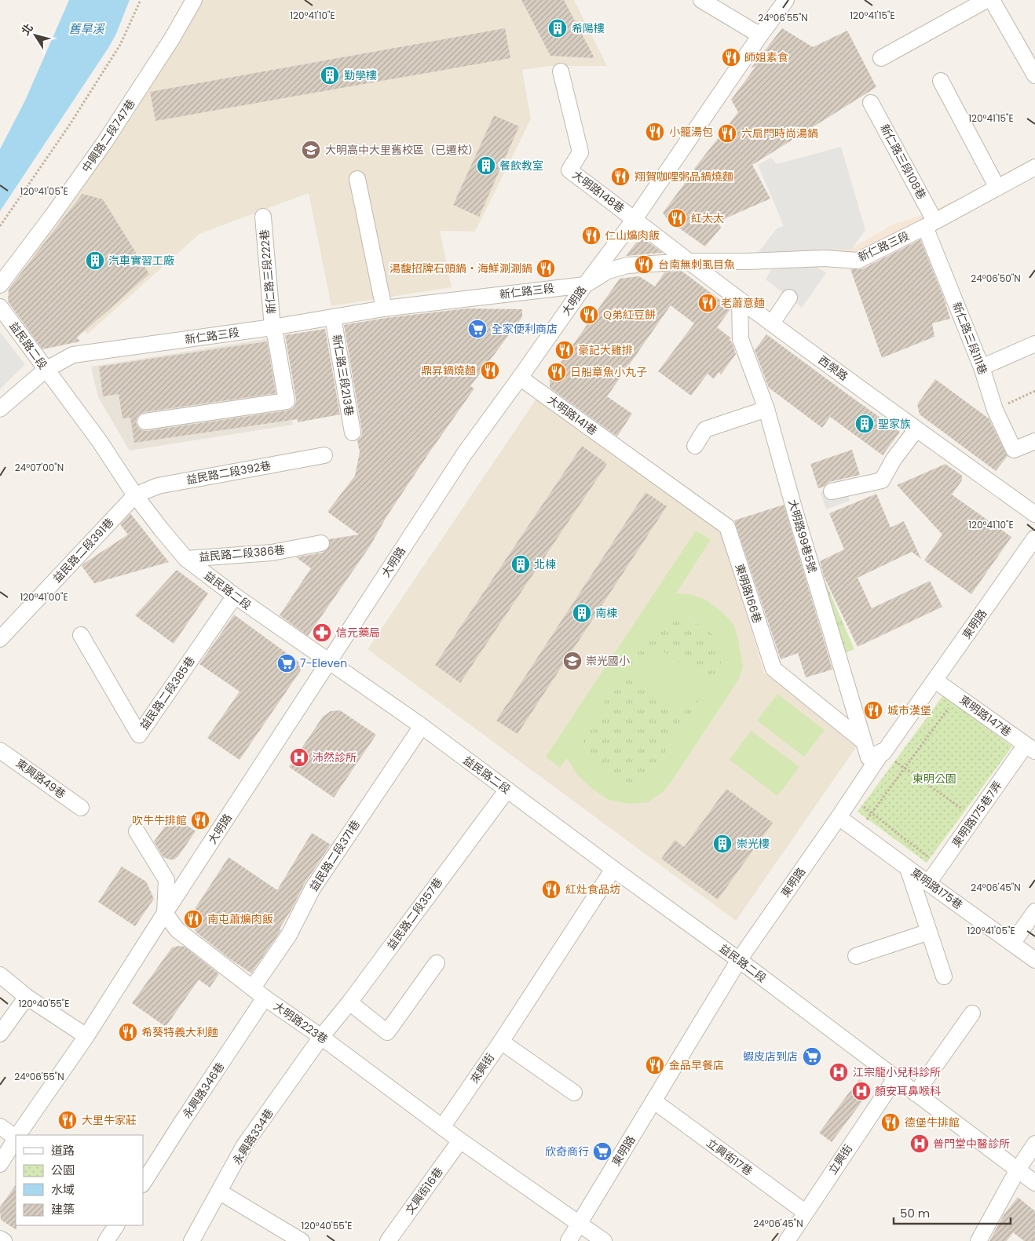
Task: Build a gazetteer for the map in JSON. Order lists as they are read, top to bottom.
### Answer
{
  "streets": {
    "street": [
      "中興路二段747巷",
      "新仁路三段108巷",
      "大明路148巷",
      "新仁路三段",
      "新仁路三段222巷",
      "大明路",
      "新仁路三段111巷",
      "益民路二段",
      "西榮路",
      "新仁路三段213巷",
      "大明路141巷",
      "益民路二段392巷",
      "大明路99巷5號",
      "益民路二段391巷",
      "益民路二段386巷",
      "東明路166巷",
      "東明路",
      "益民路二段385巷",
      "東明路147巷",
      "東興路49巷",
      "東明路175巷7弄",
      "益民路二段371巷",
      "東明路175巷",
      "益民路二段357巷",
      "大明路223巷",
      "來興街",
      "永興路346巷",
      "永興路334巷",
      "立興街17巷",
      "立興街",
      "文興街16巷"
    ]
  },
  "crossings": [
    ["新仁路三段108巷", "新仁路三段"],
    ["新仁路三段108巷", "新仁路三段111巷"],
    ["大明路148巷", "大明路"],
    ["大明路148巷", "西榮路"],
    ["新仁路三段", "新仁路三段222巷"],
    ["新仁路三段", "大明路"],
    ["新仁路三段", "新仁路三段111巷"],
    ["新仁路三段", "益民路二段"],
    ["新仁路三段", "西榮路"],
    ["新仁路三段", "新仁路三段213巷"],
    ["大明路", "益民路二段"],
    ["大明路", "西榮路"],
    ["大明路", "大明路141巷"],
    ["大明路", "大明路223巷"],
    ["益民路二段", "益民路二段392巷"],
    ["益民路二段", "益民路二段391巷"],
    ["益民路二段", "益民路二段386巷"],
    ["益民路二段", "東明路"],
    ["益民路二段", "益民路二段385巷"],
    ["益民路二段", "益民路二段371巷"],
    ["益民路二段", "益民路二段357巷"],
    ["益民路二段", "來興街"],
    ["益民路二段", "立興街"],
    ["西榮路", "大明路99巷5號"],
    ["大明路141巷", "東明路166巷"],
    ["益民路二段392巷", "益民路二段391巷"],
    ["大明路99巷5號", "東明路166巷"],
    ["大明路99巷5號", "東明路"],
    ["東明路", "東明路147巷"],
    ["東明路", "東明路175巷"],
    ["東明路", "立興街17巷"],
    ["東明路147巷", "東明路175巷7弄"],
    ["東明路175巷7弄", "東明路175巷"],
    ["益民路二段371巷", "大明路223巷"],
    ["益民路二段357巷", "大明路223巷"],
    ["益民路二段357巷", "永興路334巷"],
    ["大明路223巷", "來興街"],
    ["大明路223巷", "永興路346巷"],
    ["大明路223巷", "永興路334巷"],
    ["立興街17巷", "立興街"]
  ],
  "water": ["舊旱溪"],
  "parks": ["東明公園"],
  "places": {
    "building": [
      "希陽樓",
      "勤學樓",
      "餐飲教室",
      "汽車實習工廠",
      "聖家族",
      "北棟",
      "南棟",
      "崇光樓"
    ],
    "restaurant": [
      "師姐素食",
      "小籠湯包",
      "六扇門時尚湯鍋",
      "翔賀咖哩粥品鍋燒麵",
      "紅太太",
      "仁山爌肉飯",
      "台南無刺虱目魚",
      "湯馥招牌石頭鍋‧海鮮涮涮鍋",
      "老蕭意麵",
      "Q弟紅豆餅",
      "豪記大雞排",
      "鼎昇鍋燒麵",
      "日船章魚小丸子",
      "城市漢堡",
      "吹牛牛排館",
      "紅灶食品坊",
      "南屯蕭爌肉飯",
      "希葵特義大利麵",
      "金品早餐店",
      "大里牛家莊",
      "德堡牛排館"
    ],
    "school or university": ["大明高中大里舊校區（已遷校）", "崇光國小"],
    "supermarket": [
      "全家便利商店",
      "7-Eleven",
      "蝦皮店到店",
      "欣奇商行"
    ],
    "pharmacy": ["信元藥局"],
    "hospital": [
      "沛然診所",
      "江宗龍小兒科診所",
      "顏安耳鼻喉科",
      "普門堂中醫診所"
    ]
  },
  "legend": [
    "道路",
    "公園",
    "水域",
    "建築"
  ],
  "scale_bar": "50 m",
  "north": "top left",
  "coordinates": [
    "120°41'10\"E",
    "120°41'15\"E",
    "24°06'55\"N",
    "120°41'05\"E",
    "24°06'50\"N",
    "24°07'00\"N",
    "120°41'00\"E",
    "24°06'45\"N",
    "120°40'55\"E"
  ]
}
